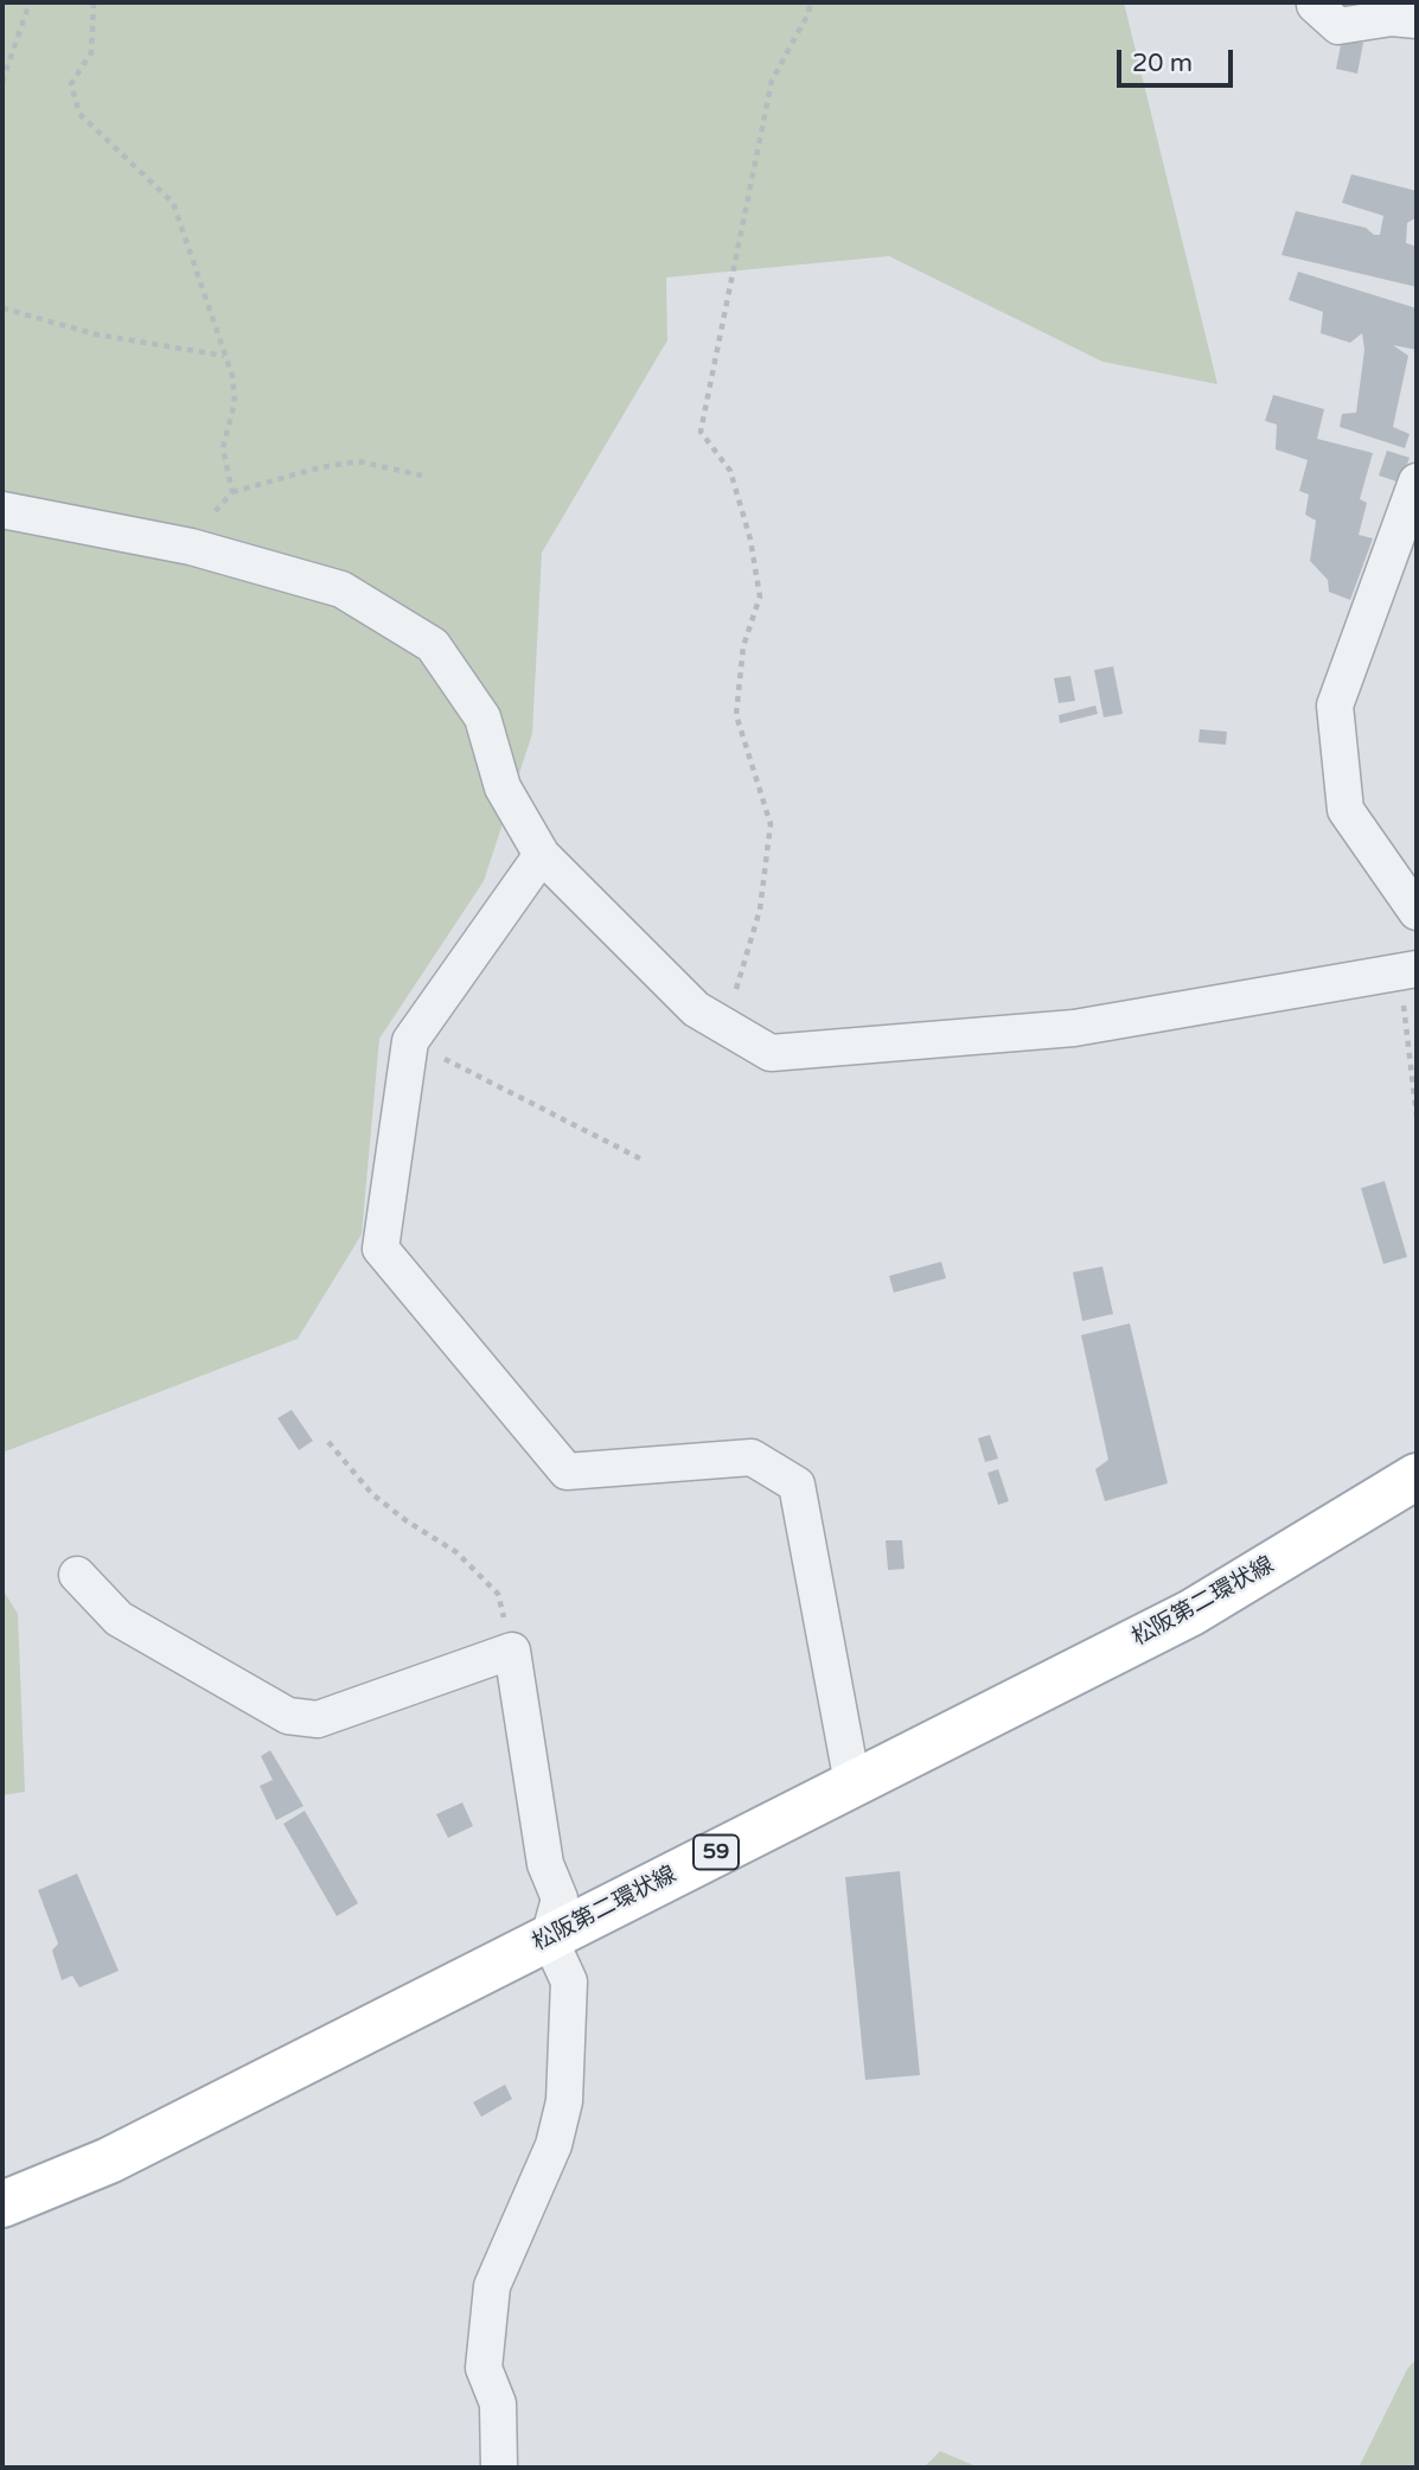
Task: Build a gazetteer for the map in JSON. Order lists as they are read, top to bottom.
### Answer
{
  "streets": {
    "main road": ["松阪第二環状線", "59"]
  },
  "scale_bar": "20 m"
}
